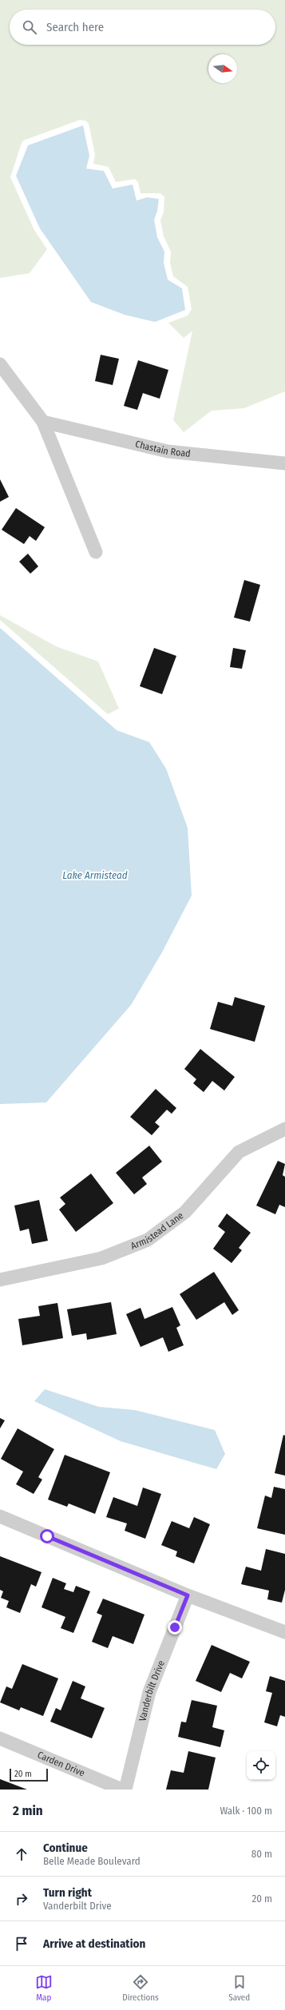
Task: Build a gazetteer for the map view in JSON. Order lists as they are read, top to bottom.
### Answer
{
  "streets": {
    "street": [
      "Chastain Road",
      "Armistead Lane",
      "Vanderbilt Drive",
      "Carden Drive"
    ]
  },
  "water": ["Lake Armistead"],
  "scale_bar": "20 m",
  "north": "right",
  "page": {
    "search": "Search here",
    "scale": "20 m",
    "heading": ["2 min", "Walk · 100 m"],
    "list": [
      ["Continue", "Belle Meade Boulevard", "80 m"],
      ["Turn right", "Vanderbilt Drive", "20 m"],
      "Arrive at destination"
    ],
    "nav": ["Map", "Directions", "Saved"]
  }
}
